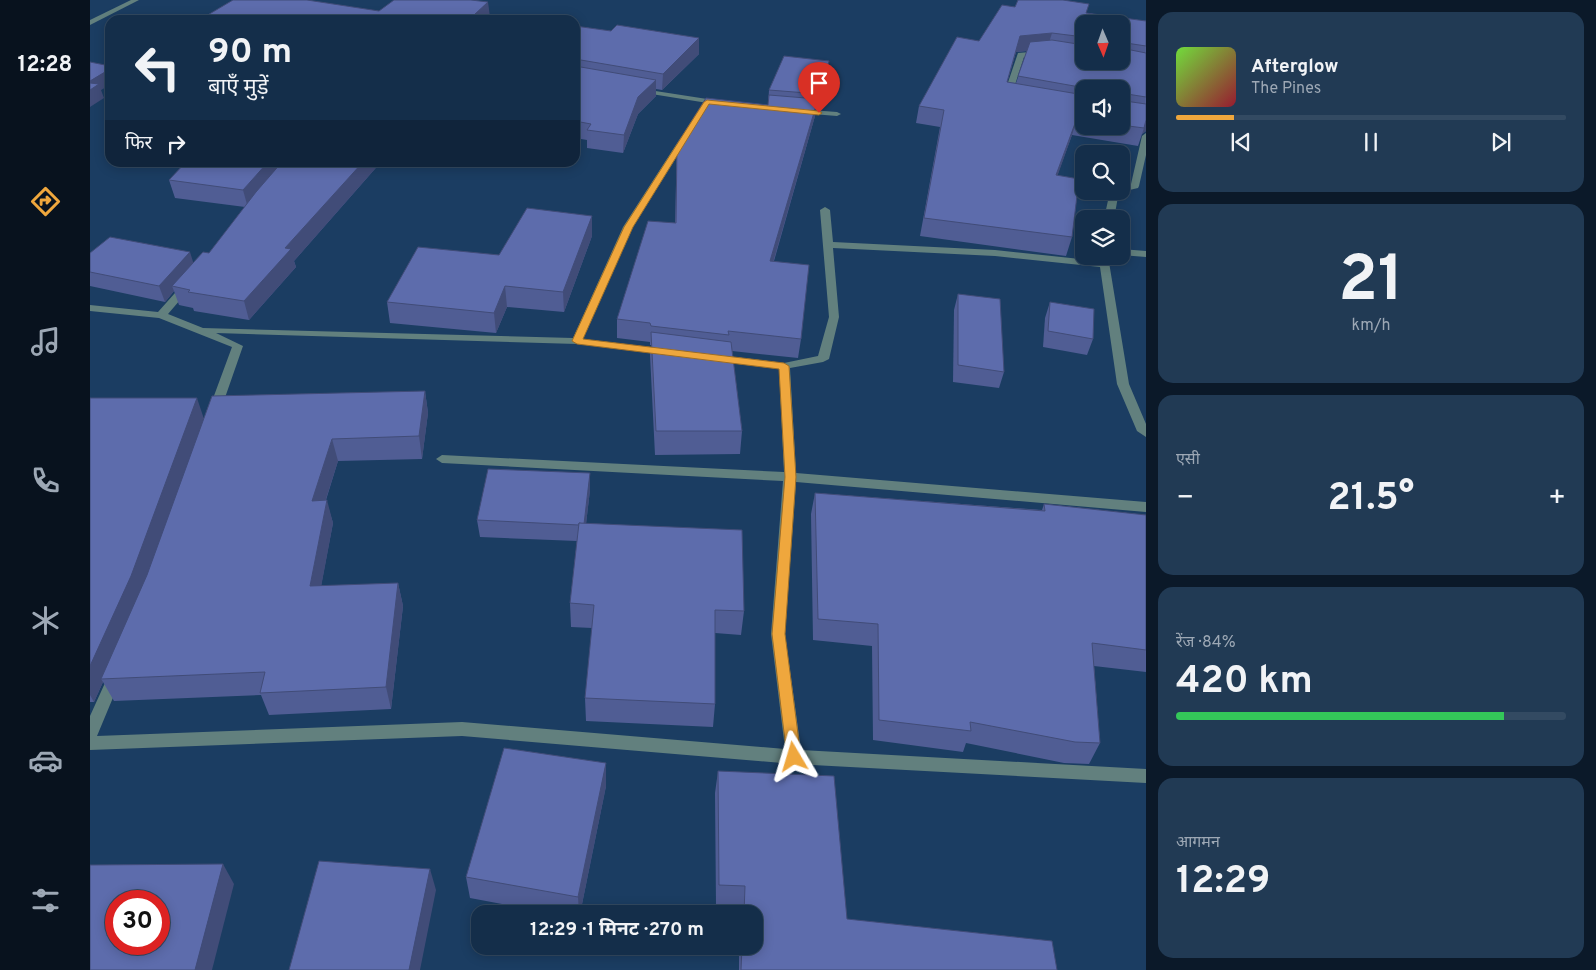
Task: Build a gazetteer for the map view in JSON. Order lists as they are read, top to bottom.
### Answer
{
  "north": "bottom",
  "page": {
    "tabs": "12:28",
    "turn": ["90 m", "बाएँ मुड़ें"],
    "song": ["Afterglow", "The Pines"],
    "then": "फिर",
    "tile": [
      ["21", "km/h"],
      "एसी",
      ["रेंज · 84%", "420 km"],
      ["आगमन", "12:29"]
    ],
    "heat": ["−", "21.5°", "+"],
    "limit": "30",
    "trip": "12:29 · 1 मिनट · 270 m"
  }
}
